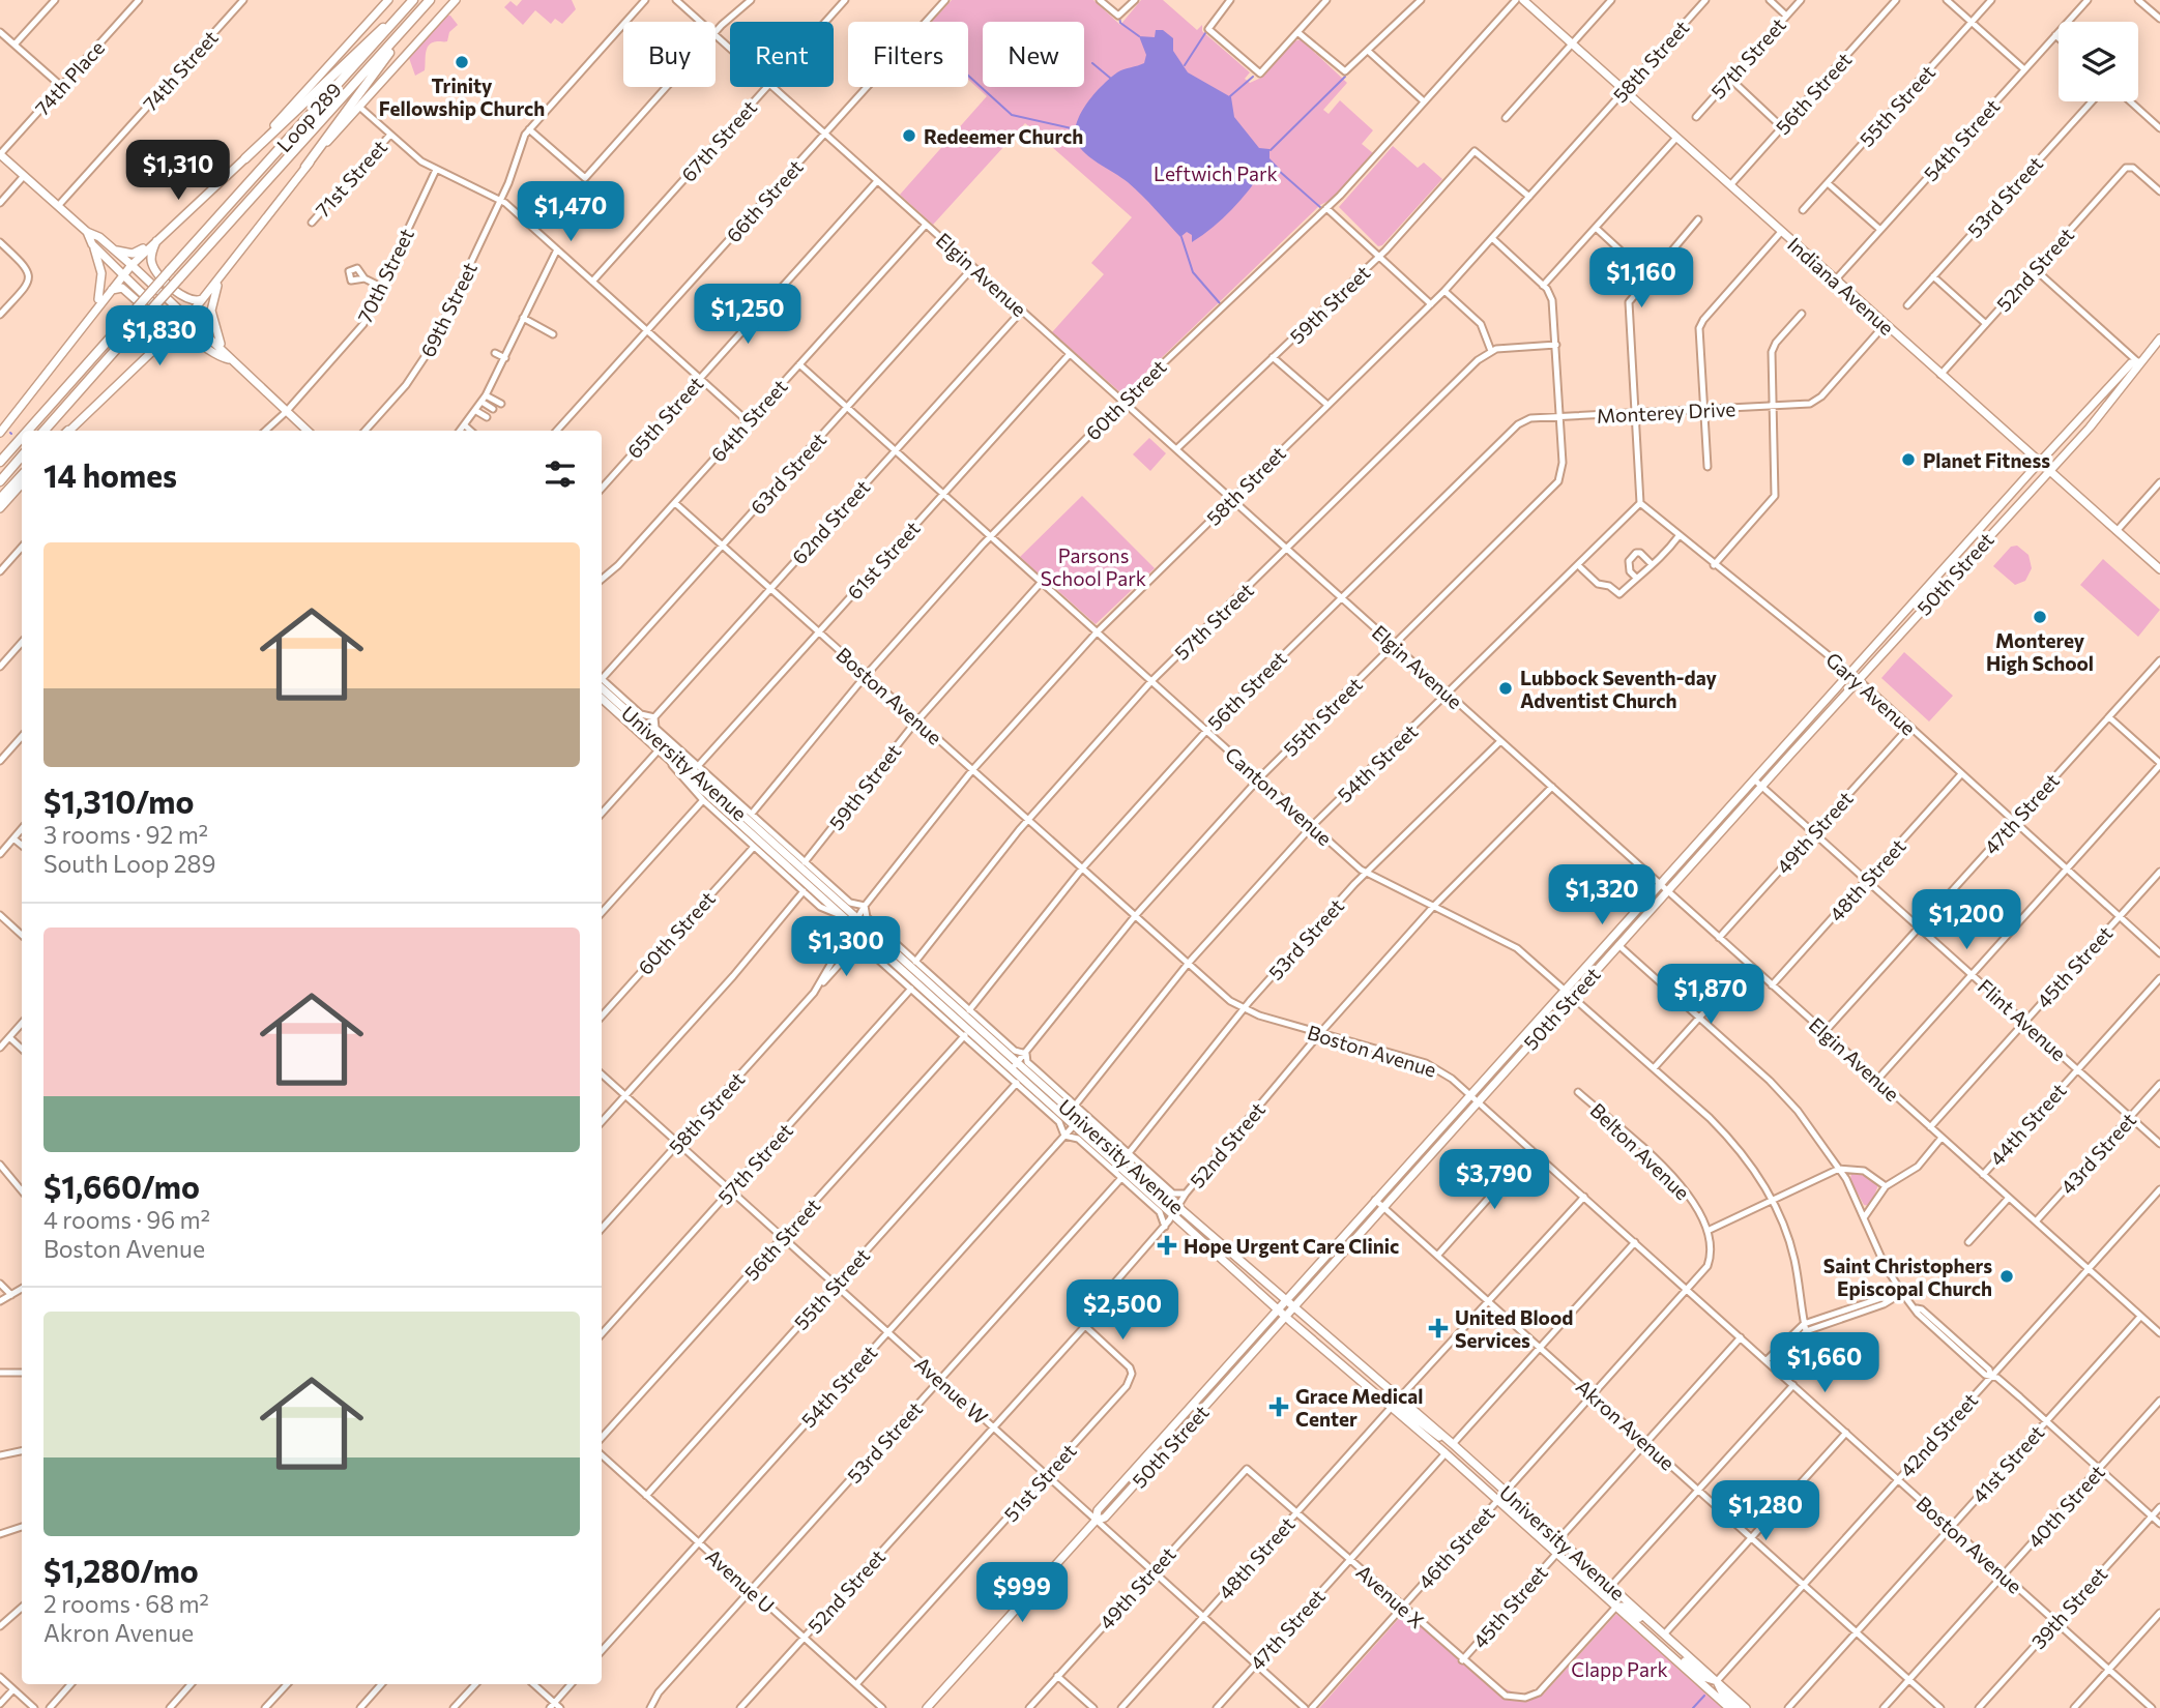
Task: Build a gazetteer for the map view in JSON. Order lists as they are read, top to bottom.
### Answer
{
  "streets": {
    "highway": ["Loop 289"],
    "main road": ["Indiana Avenue", "50th Street", "University Avenue"],
    "street": [
      "57th Street",
      "58th Street",
      "74th Street",
      "74th Place",
      "56th Street",
      "55th Street",
      "54th Street",
      "67th Street",
      "71st Street",
      "53rd Street",
      "66th Street",
      "52nd Street",
      "Elgin Avenue",
      "70th Street",
      "59th Street",
      "69th Street",
      "60th Street",
      "Monterey Drive",
      "65th Street",
      "64th Street",
      "63rd Street",
      "62nd Street",
      "61st Street",
      "Gary Avenue",
      "Boston Avenue",
      "Canton Avenue",
      "47th Street",
      "49th Street",
      "48th Street",
      "45th Street",
      "Flint Avenue",
      "44th Street",
      "Belton Avenue",
      "43rd Street",
      "Avenue W",
      "Akron Avenue",
      "42nd Street",
      "41st Street",
      "51st Street",
      "40th Street",
      "46th Street",
      "Avenue U",
      "Avenue X",
      "39th Street"
    ]
  },
  "crossings": [
    ["57th Street", "Elgin Avenue"],
    ["57th Street", "Boston Avenue"],
    ["57th Street", "Canton Avenue"],
    ["57th Street", "Avenue W"],
    ["58th Street", "Elgin Avenue"],
    ["58th Street", "Indiana Avenue"],
    ["58th Street", "59th Street"],
    ["58th Street", "Boston Avenue"],
    ["58th Street", "University Avenue"],
    ["58th Street", "Canton Avenue"],
    ["58th Street", "Avenue W"],
    ["56th Street", "55th Street"],
    ["56th Street", "Elgin Avenue"],
    ["56th Street", "Indiana Avenue"],
    ["56th Street", "Monterey Drive"],
    ["56th Street", "Boston Avenue"],
    ["56th Street", "Canton Avenue"],
    ["56th Street", "Avenue W"],
    ["55th Street", "Elgin Avenue"],
    ["55th Street", "Monterey Drive"],
    ["55th Street", "Boston Avenue"],
    ["55th Street", "University Avenue"],
    ["55th Street", "Canton Avenue"],
    ["55th Street", "Avenue W"],
    ["55th Street", "Avenue U"],
    ["54th Street", "Elgin Avenue"],
    ["54th Street", "Indiana Avenue"],
    ["54th Street", "Gary Avenue"],
    ["54th Street", "Boston Avenue"],
    ["54th Street", "University Avenue"],
    ["54th Street", "Canton Avenue"],
    ["54th Street", "Avenue W"],
    ["54th Street", "Avenue U"],
    ["53rd Street", "Elgin Avenue"],
    ["53rd Street", "Boston Avenue"],
    ["53rd Street", "Canton Avenue"],
    ["53rd Street", "Avenue W"],
    ["53rd Street", "Avenue U"],
    ["66th Street", "Elgin Avenue"],
    ["52nd Street", "Elgin Avenue"],
    ["52nd Street", "Indiana Avenue"],
    ["52nd Street", "Boston Avenue"],
    ["52nd Street", "University Avenue"],
    ["52nd Street", "Canton Avenue"],
    ["52nd Street", "Avenue W"],
    ["52nd Street", "51st Street"],
    ["52nd Street", "Avenue U"],
    ["Elgin Avenue", "59th Street"],
    ["Elgin Avenue", "60th Street"],
    ["Elgin Avenue", "65th Street"],
    ["Elgin Avenue", "64th Street"],
    ["Elgin Avenue", "63rd Street"],
    ["Elgin Avenue", "62nd Street"],
    ["Elgin Avenue", "61st Street"],
    ["Elgin Avenue", "50th Street"],
    ["Elgin Avenue", "47th Street"],
    ["Elgin Avenue", "49th Street"],
    ["Elgin Avenue", "48th Street"],
    ["Elgin Avenue", "45th Street"],
    ["Elgin Avenue", "44th Street"],
    ["Elgin Avenue", "43rd Street"],
    ["Elgin Avenue", "42nd Street"],
    ["Elgin Avenue", "41st Street"],
    ["Indiana Avenue", "50th Street"],
    ["59th Street", "Boston Avenue"],
    ["59th Street", "Canton Avenue"],
    ["60th Street", "Boston Avenue"],
    ["60th Street", "Canton Avenue"],
    ["64th Street", "Boston Avenue"],
    ["64th Street", "Canton Avenue"],
    ["63rd Street", "Boston Avenue"],
    ["63rd Street", "Canton Avenue"],
    ["62nd Street", "Boston Avenue"],
    ["62nd Street", "University Avenue"],
    ["62nd Street", "Canton Avenue"],
    ["61st Street", "Boston Avenue"],
    ["61st Street", "Canton Avenue"],
    ["50th Street", "Gary Avenue"],
    ["50th Street", "Boston Avenue"],
    ["50th Street", "University Avenue"],
    ["50th Street", "Canton Avenue"],
    ["50th Street", "Flint Avenue"],
    ["50th Street", "Avenue W"],
    ["50th Street", "Akron Avenue"],
    ["Gary Avenue", "47th Street"],
    ["Gary Avenue", "49th Street"],
    ["Gary Avenue", "48th Street"],
    ["Gary Avenue", "45th Street"],
    ["Boston Avenue", "42nd Street"],
    ["Boston Avenue", "41st Street"],
    ["Boston Avenue", "40th Street"],
    ["Boston Avenue", "46th Street"],
    ["Boston Avenue", "39th Street"],
    ["University Avenue", "47th Street"],
    ["University Avenue", "48th Street"],
    ["University Avenue", "45th Street"],
    ["University Avenue", "42nd Street"],
    ["University Avenue", "46th Street"],
    ["University Avenue", "Avenue X"],
    ["47th Street", "Flint Avenue"],
    ["47th Street", "Avenue W"],
    ["47th Street", "Avenue X"],
    ["49th Street", "Flint Avenue"],
    ["49th Street", "Avenue W"],
    ["49th Street", "Avenue X"],
    ["48th Street", "Flint Avenue"],
    ["48th Street", "Avenue W"],
    ["48th Street", "Avenue X"],
    ["45th Street", "Flint Avenue"],
    ["45th Street", "Avenue X"],
    ["Flint Avenue", "44th Street"],
    ["Flint Avenue", "43rd Street"],
    ["Avenue W", "51st Street"],
    ["Akron Avenue", "42nd Street"],
    ["Akron Avenue", "41st Street"],
    ["Akron Avenue", "40th Street"],
    ["Akron Avenue", "46th Street"],
    ["51st Street", "Avenue U"],
    ["46th Street", "Avenue X"]
  ],
  "parks": ["Leftwich Park", "Parsons School Park", "Clapp Park"],
  "places": {
    "other": [
      "Trinity Fellowship Church",
      "Redeemer Church",
      "Planet Fitness",
      "Monterey High School",
      "Lubbock Seventh-day Adventist Church",
      "Saint Christophers Episcopal Church"
    ],
    "health": ["Hope Urgent Care Clinic", "United Blood Services", "Grace Medical Center"]
  },
  "page": {
    "chip": [
      "Buy",
      "Rent",
      "Filters",
      "New"
    ],
    "price": [
      "$1,310",
      "$1,470",
      "$1,160",
      "$1,250",
      "$1,830",
      "$1,320",
      "$1,200",
      "$1,300",
      "$1,870",
      "$3,790",
      "$2,500",
      "$1,660",
      "$1,280",
      "$999"
    ],
    "heading": "14 homes",
    "list": [
      {
        "name": "$1,310/mo",
        "note": "3 rooms · 92 m² · South Loop 289"
      },
      {
        "name": "$1,660/mo",
        "note": "4 rooms · 96 m² · Boston Avenue"
      },
      {
        "name": "$1,280/mo",
        "note": "2 rooms · 68 m² · Akron Avenue"
      }
    ]
  }
}
